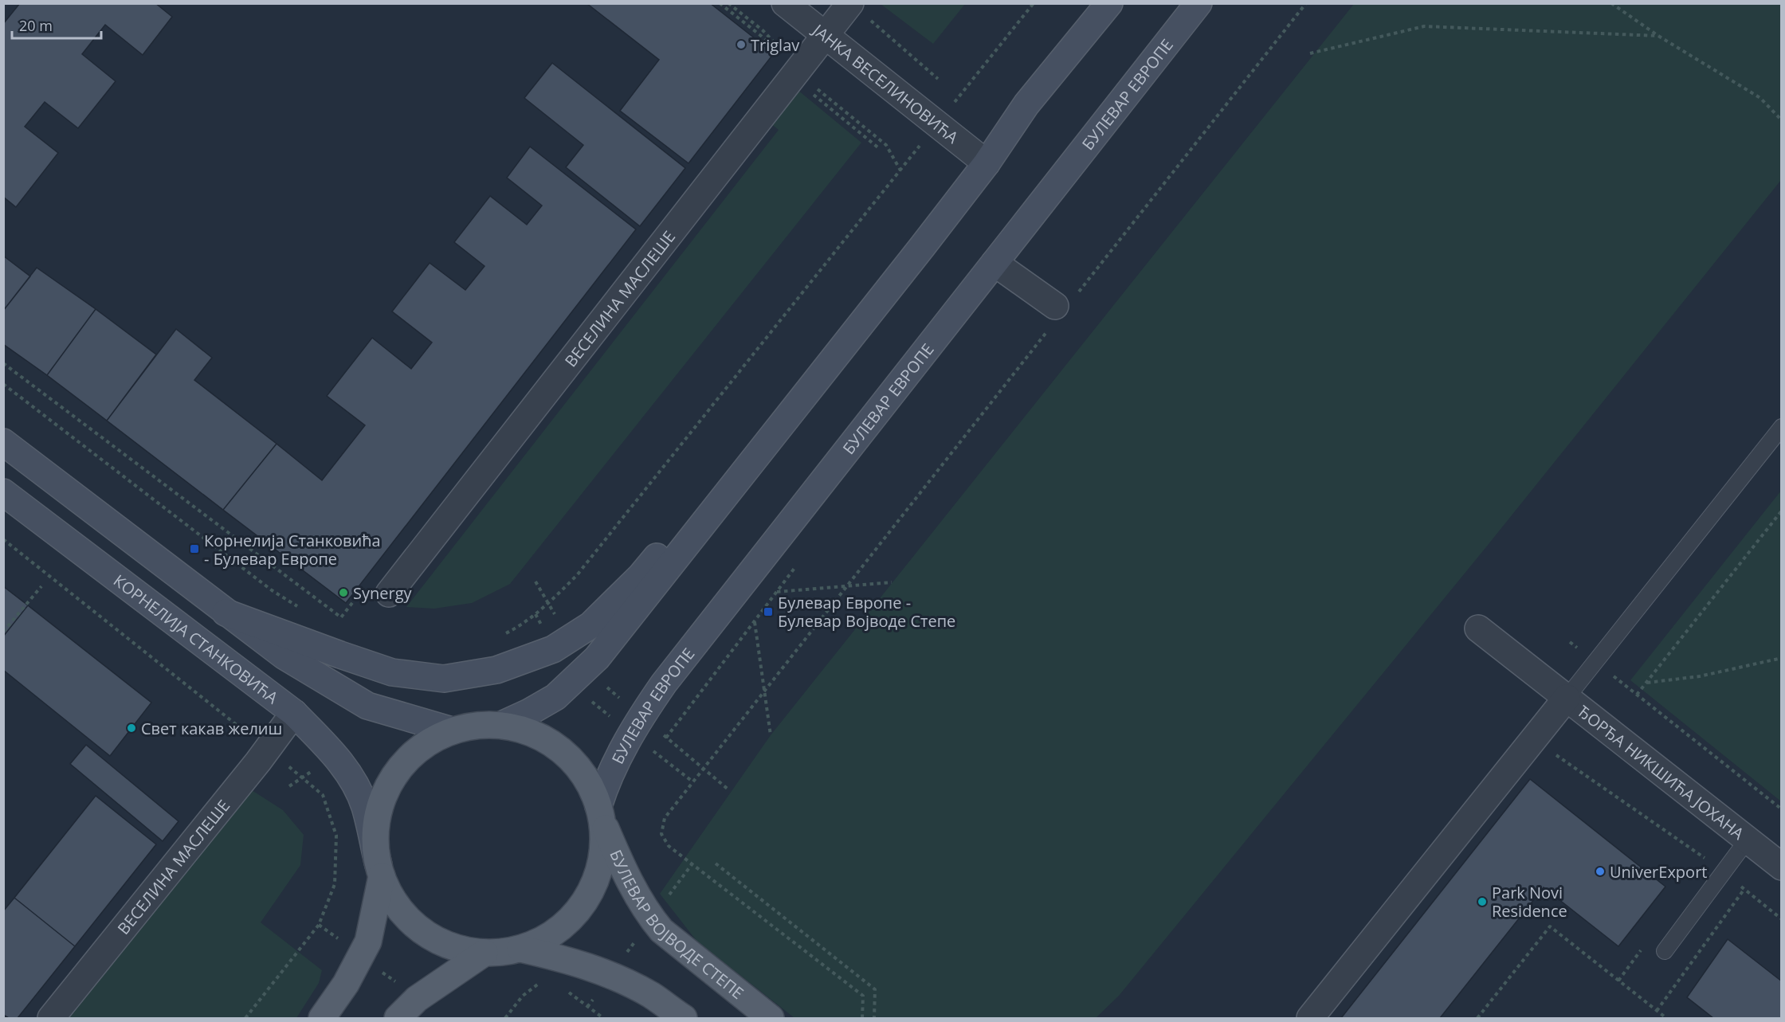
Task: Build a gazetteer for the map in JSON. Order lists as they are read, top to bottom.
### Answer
{
  "streets": {
    "main road": ["БУЛЕВАР ЕВРОПЕ", "КОРНЕЛИЈА СТАНКОВИЋА", "БУЛЕВАР ВОЈВОДЕ СТЕПЕ"],
    "street": ["ЈАНКА ВЕСЕЛИНОВИЋА", "ВЕСЕЛИНА МАСЛЕШЕ", "ЂОРЂА НИКШИЋА ЈОХАНА"]
  },
  "crossings": [
    ["ЈАНКА ВЕСЕЛИНОВИЋА", "ВЕСЕЛИНА МАСЛЕШЕ"],
    ["БУЛЕВАР ЕВРОПЕ", "БУЛЕВАР ВОЈВОДЕ СТЕПЕ"],
    ["ВЕСЕЛИНА МАСЛЕШЕ", "КОРНЕЛИЈА СТАНКОВИЋА"],
    ["КОРНЕЛИЈА СТАНКОВИЋА", "БУЛЕВАР ВОЈВОДЕ СТЕПЕ"]
  ],
  "places": {
    "other": [
      "Triglav",
      "Synergy",
      "Свет какав желиш",
      "UniverExport",
      "Park Novi Residence"
    ],
    "transit": ["Корнелија Станковића - Булевар Европе", "Булевар Европе - Булевар Војводе Степе"]
  },
  "scale_bar": "20 m"
}
